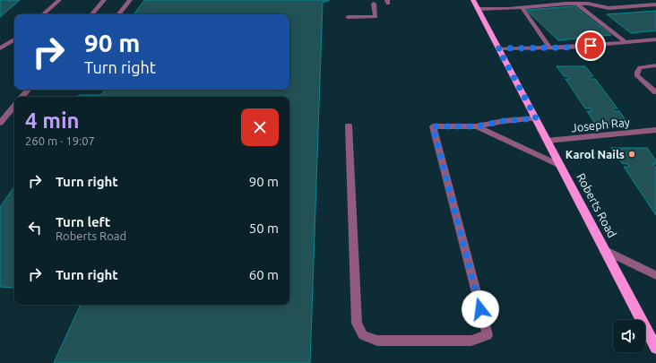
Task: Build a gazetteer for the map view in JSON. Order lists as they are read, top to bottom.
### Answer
{
  "streets": {
    "main road": ["Roberts Road"],
    "lane": ["Joseph Ray"]
  },
  "crossings": [
    ["Joseph Ray", "Roberts Road"]
  ],
  "places": ["Karol Nails"],
  "page": {
    "turn": ["90 m", "Turn right"],
    "heading": ["4 min", "260 m · 19:07"],
    "list": [
      {
        "name": "Turn right",
        "value": "90 m"
      },
      {
        "name": "Turn left",
        "note": "Roberts Road",
        "value": "50 m"
      },
      {
        "name": "Turn right",
        "value": "60 m"
      }
    ]
  }
}
